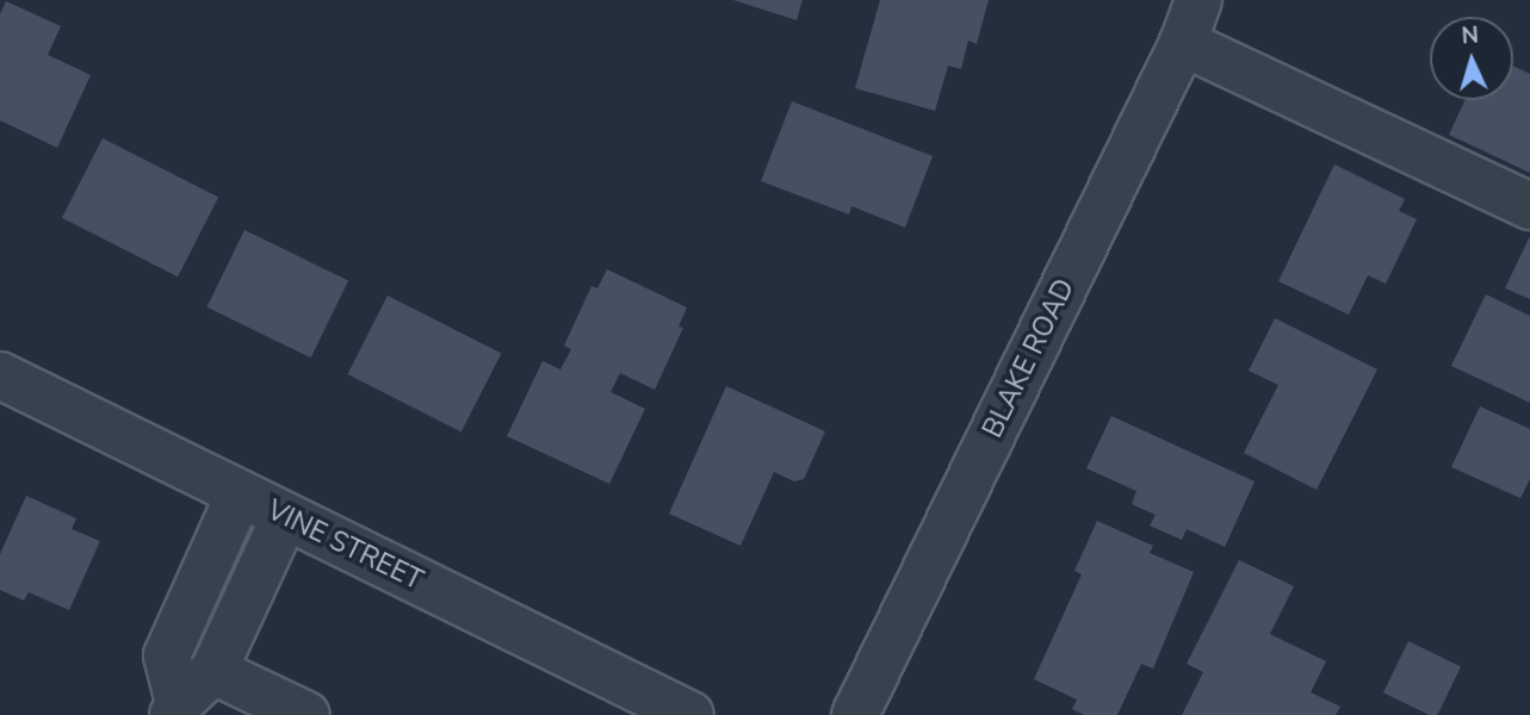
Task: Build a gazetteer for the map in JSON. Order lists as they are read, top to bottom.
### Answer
{
  "streets": {
    "street": ["BLAKE ROAD", "VINE STREET"]
  },
  "north": "top"
}
